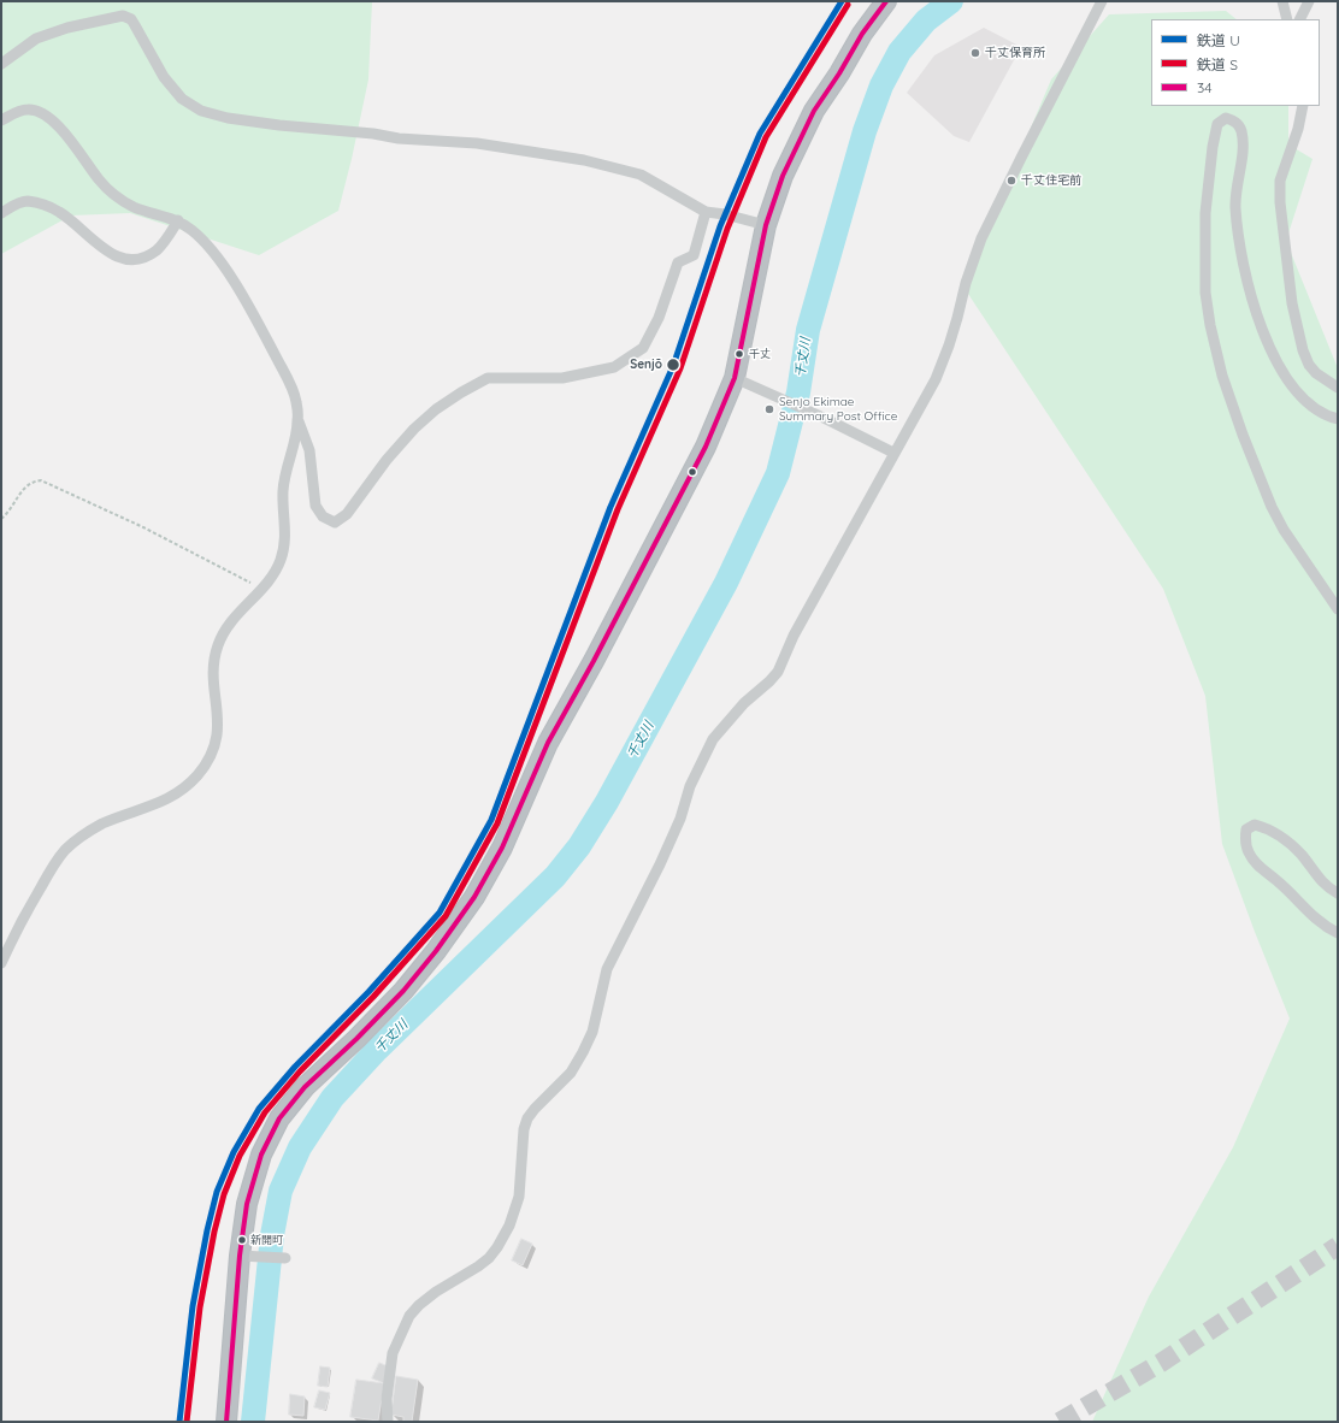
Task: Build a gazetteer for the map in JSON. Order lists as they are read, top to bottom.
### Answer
{
  "water": ["千丈川"],
  "places": [
    "千丈保育所",
    "千丈住宅前",
    "千丈",
    "Senjō",
    "Senjo Ekimae Summary Post Office",
    "新開町"
  ],
  "lines": ["rail line U", "transit line 34", "rail line S"],
  "legend": ["鉄道 U", "鉄道 S", "34"]
}
